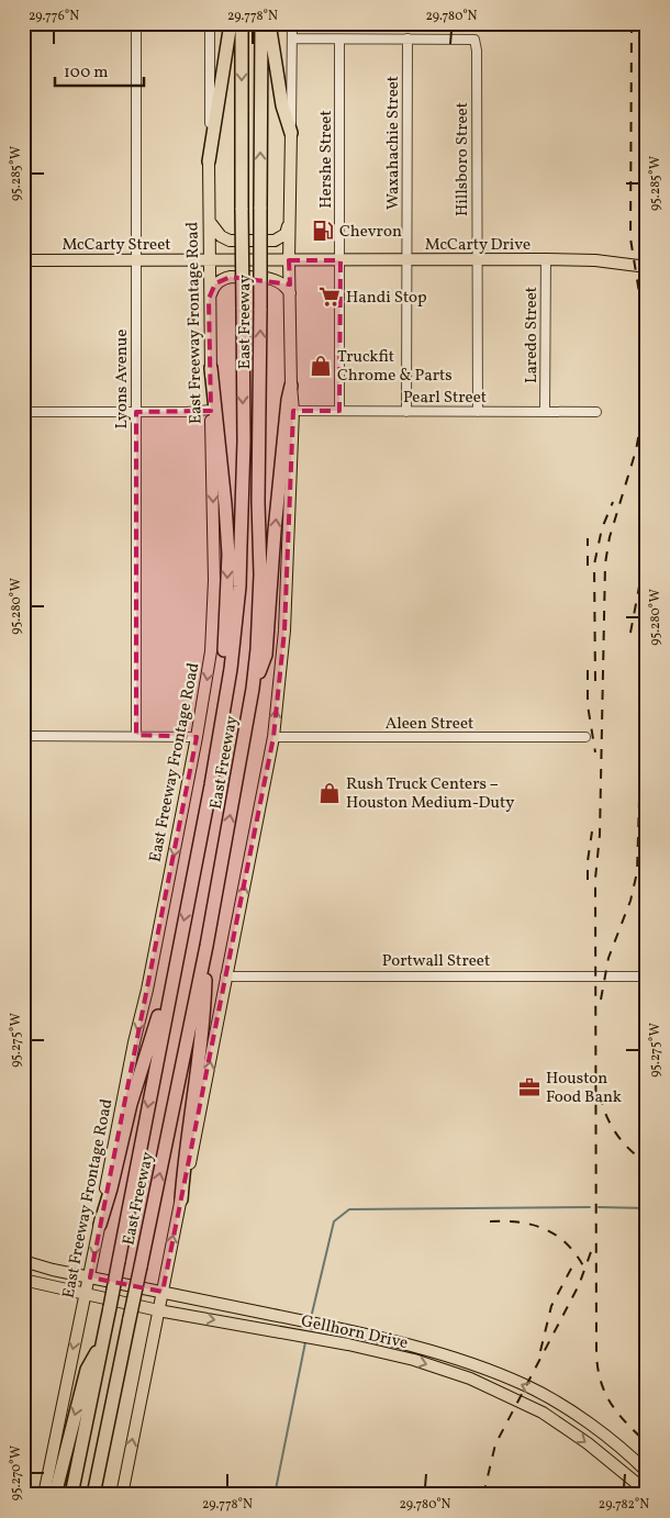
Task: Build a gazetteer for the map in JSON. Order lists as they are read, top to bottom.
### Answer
{
  "streets": {
    "highway": ["East Freeway"],
    "main road": [
      "McCarty Street",
      "McCarty Drive",
      "East Freeway Frontage Road",
      "Gellhorn Drive"
    ],
    "street": [
      "Waxahachie Street",
      "Hershe Street",
      "Hillsboro Street",
      "Laredo Street",
      "Lyons Avenue",
      "Pearl Street",
      "Aleen Street",
      "Portwall Street"
    ]
  },
  "crossings": [
    ["Waxahachie Street", "Hillsboro Street"],
    ["Waxahachie Street", "McCarty Drive"],
    ["Waxahachie Street", "Pearl Street"],
    ["Hershe Street", "McCarty Drive"],
    ["Hershe Street", "Pearl Street"],
    ["Hillsboro Street", "McCarty Drive"],
    ["Hillsboro Street", "Pearl Street"],
    ["McCarty Street", "McCarty Drive"],
    ["McCarty Street", "East Freeway Frontage Road"],
    ["McCarty Street", "Lyons Avenue"],
    ["McCarty Drive", "East Freeway Frontage Road"],
    ["McCarty Drive", "Laredo Street"],
    ["East Freeway Frontage Road", "Gellhorn Drive"],
    ["Laredo Street", "Pearl Street"]
  ],
  "one_way": ["East Freeway Frontage Road"],
  "places": {
    "fuel station": ["Chevron"],
    "supermarket": ["Handi Stop"],
    "shop": ["Truckfit Chrome & Parts", "Rush Truck Centers – Houston Medium-Duty"],
    "office": ["Houston Food Bank"]
  },
  "scale_bar": "100 m",
  "coordinates": [
    "29.776°N",
    "29.778°N",
    "29.780°N",
    "95.285°W",
    "95.280°W",
    "95.275°W",
    "95.270°W",
    "29.782°N"
  ]
}
